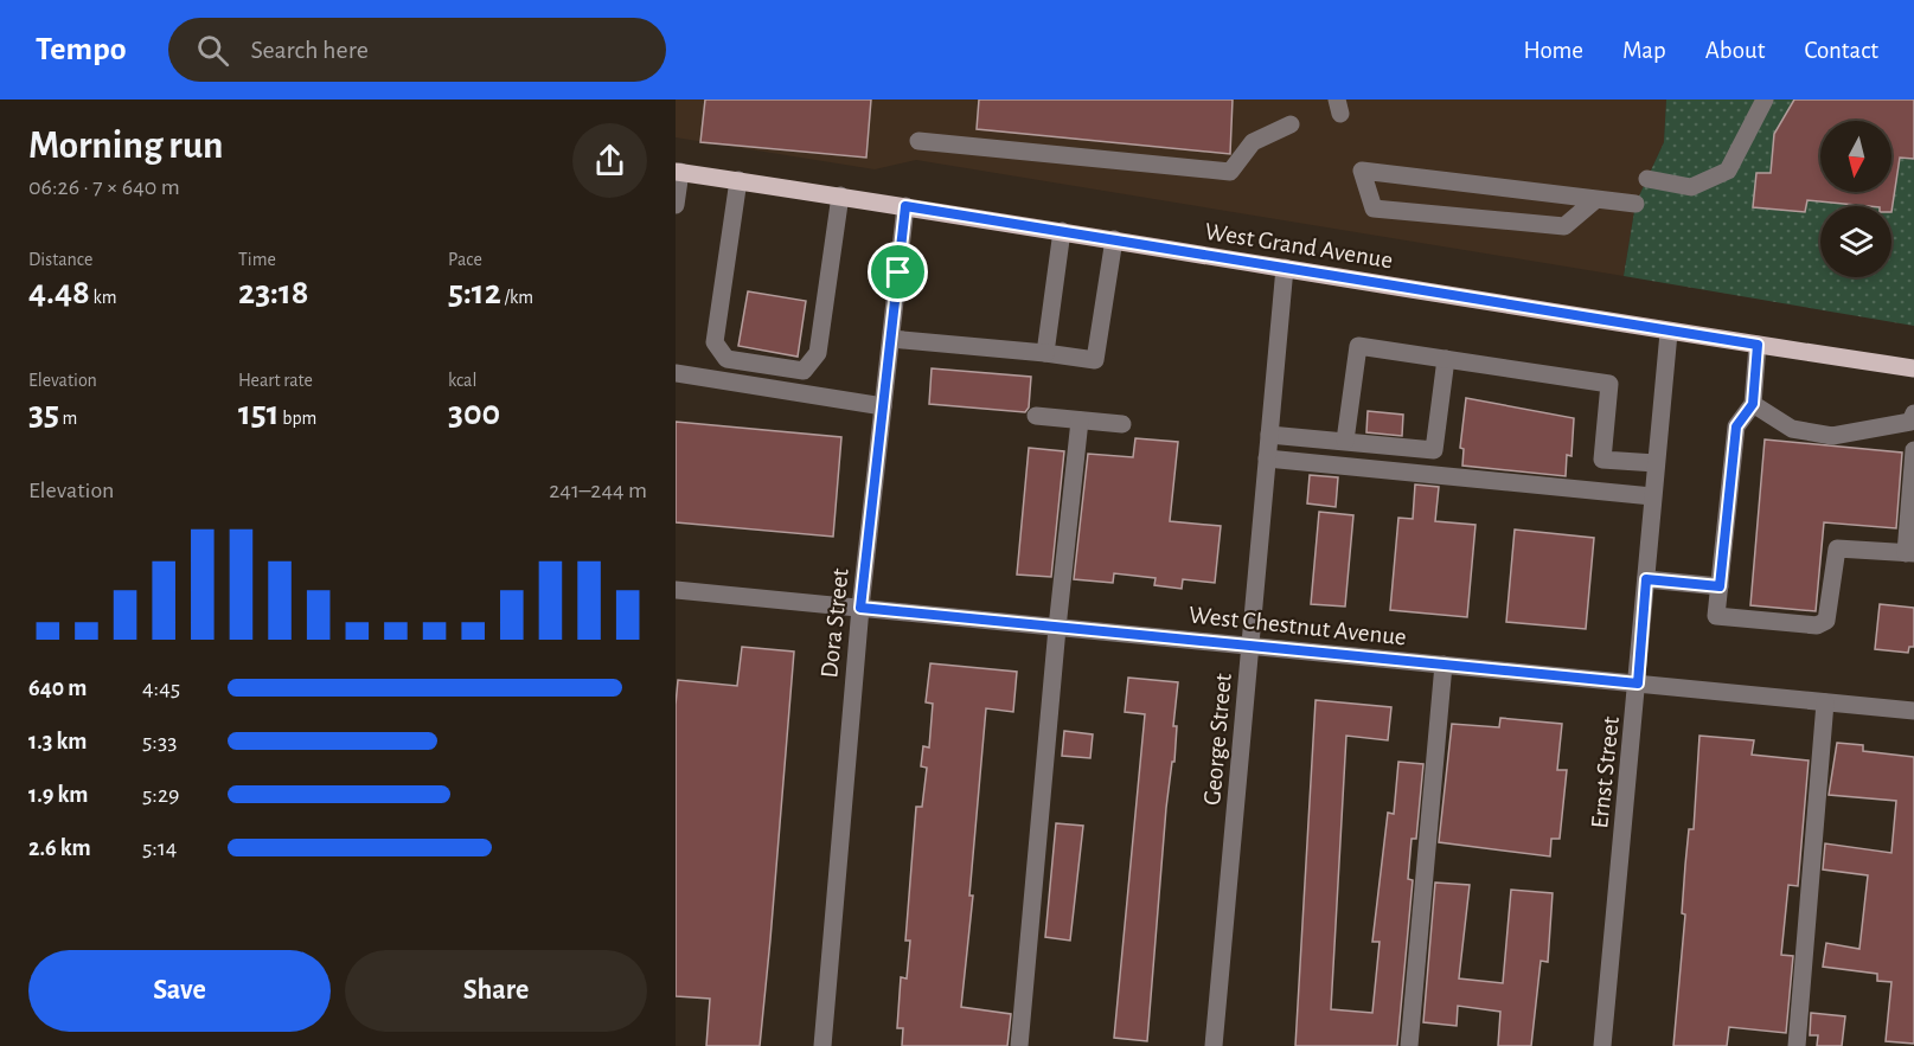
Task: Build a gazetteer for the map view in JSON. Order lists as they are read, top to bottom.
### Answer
{
  "streets": {
    "main road": ["West Grand Avenue"],
    "street": [
      "Dora Street",
      "West Chestnut Avenue",
      "George Street",
      "Ernst Street"
    ]
  },
  "crossings": [
    ["West Grand Avenue", "Dora Street"],
    ["West Grand Avenue", "George Street"],
    ["West Grand Avenue", "Ernst Street"],
    ["Dora Street", "West Chestnut Avenue"],
    ["West Chestnut Avenue", "George Street"],
    ["West Chestnut Avenue", "Ernst Street"]
  ],
  "north": "bottom",
  "page": {
    "header": "Tempo",
    "search": "Search here",
    "nav": [
      "Home",
      "Map",
      "About",
      "Contact"
    ],
    "heading": ["Morning run", "06:26 · 7 × 640 m"],
    "stats": [
      ["Distance", "4.48 km"],
      ["Time", "23:18"],
      ["Pace", "5:12 /km"],
      ["Elevation", "35 m"],
      ["Heart rate", "151 bpm"],
      ["kcal", "300"]
    ],
    "chart": ["Elevation", "241–244 m"],
    "list": [
      {
        "name": "640 m",
        "note": "4:45"
      },
      {
        "name": "1.3 km",
        "note": "5:33"
      },
      {
        "name": "1.9 km",
        "note": "5:29"
      },
      {
        "name": "2.6 km",
        "note": "5:14"
      }
    ],
    "buttons": ["Save", "Share"]
  }
}
